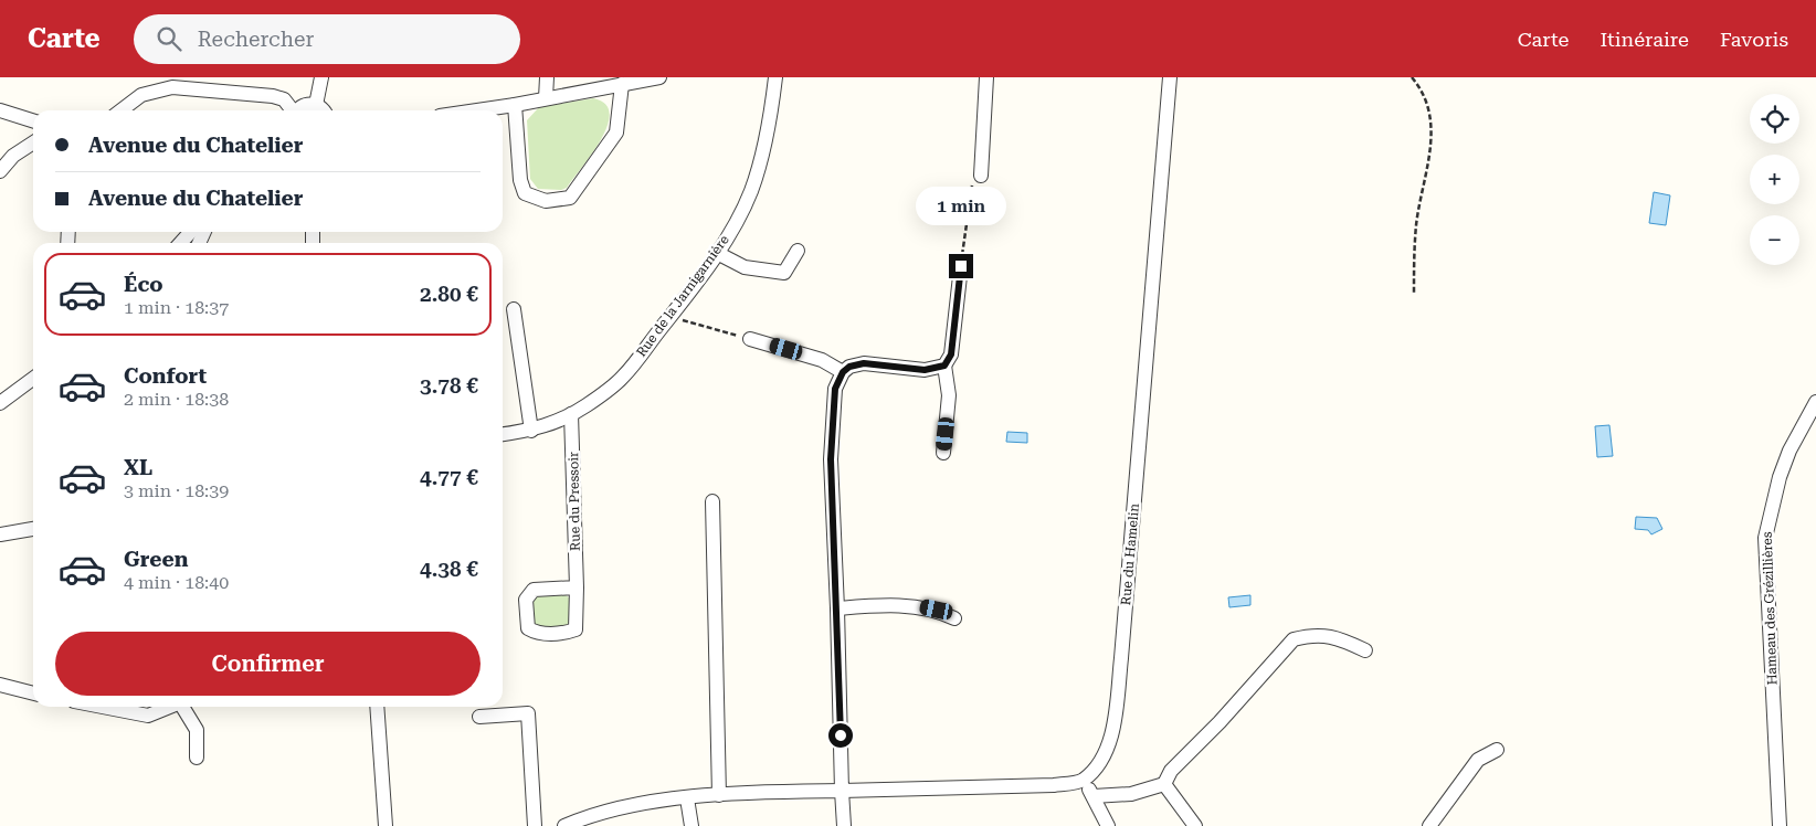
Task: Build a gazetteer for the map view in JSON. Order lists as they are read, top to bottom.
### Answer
{
  "streets": {
    "street": [
      "Rue de la Jarnigarnière",
      "Rue du Pressoir",
      "Rue du Hamelin",
      "Hameau des Grézillières"
    ]
  },
  "crossings": [
    ["Rue de la Jarnigarnière", "Rue du Pressoir"]
  ],
  "page": {
    "header": "Carte",
    "search": "Rechercher",
    "nav": ["Carte", "Itinéraire", "Favoris"],
    "map_buttons": ["+", "−"],
    "banner": ["Avenue du Chatelier", "Avenue du Chatelier"],
    "bubble": "1 min",
    "list": [
      {
        "name": "Éco",
        "note": "1 min · 18:37",
        "value": "2.80 €"
      },
      {
        "name": "Confort",
        "note": "2 min · 18:38",
        "value": "3.78 €"
      },
      {
        "name": "XL",
        "note": "3 min · 18:39",
        "value": "4.77 €"
      },
      {
        "name": "Green",
        "note": "4 min · 18:40",
        "value": "4.38 €"
      }
    ],
    "buttons": "Confirmer"
  }
}
